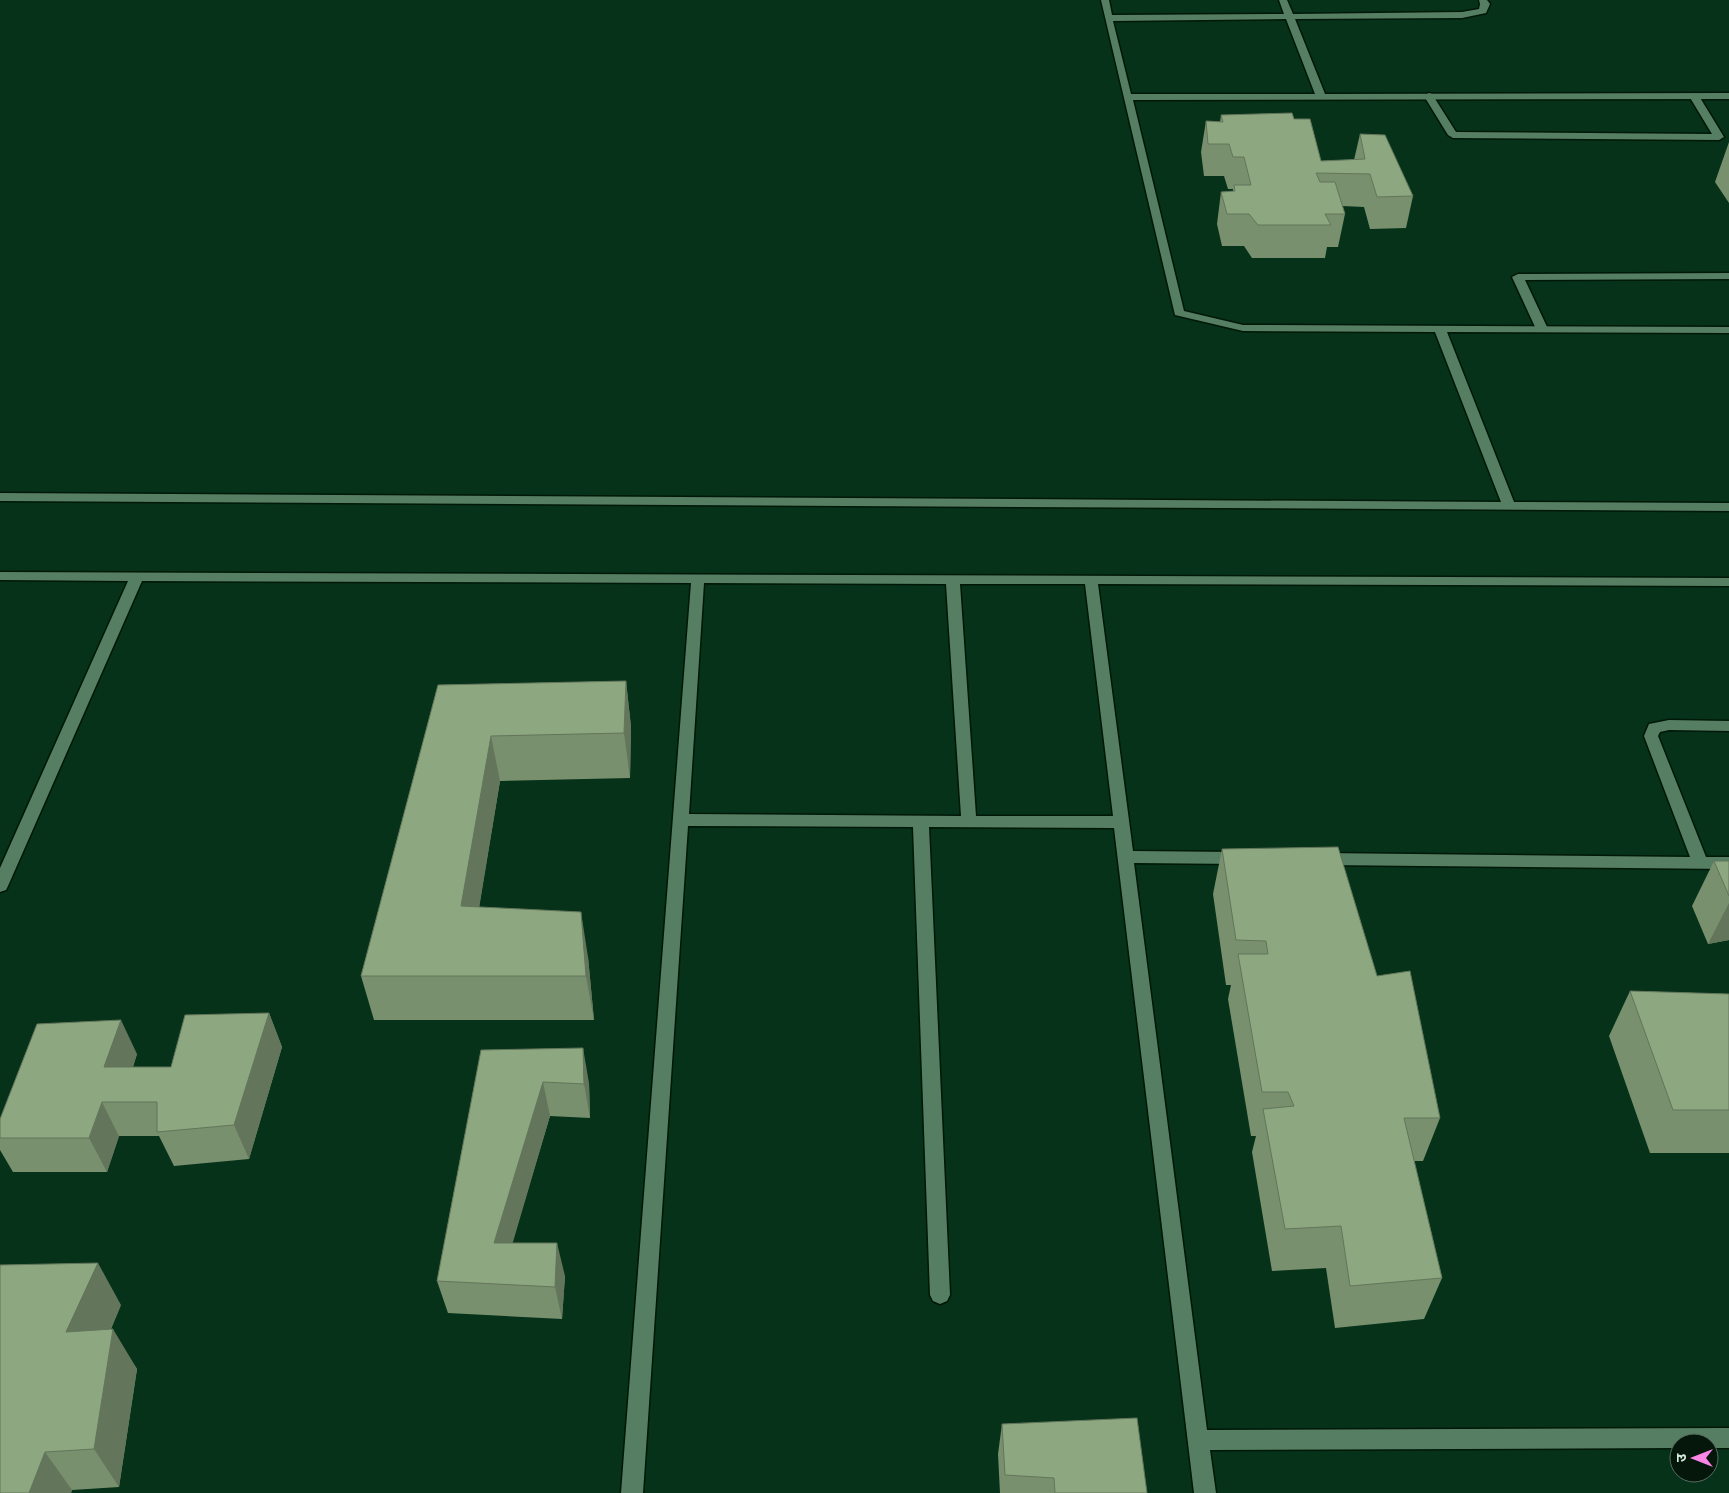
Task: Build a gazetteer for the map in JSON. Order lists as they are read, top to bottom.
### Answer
{
  "north": "left"
}
